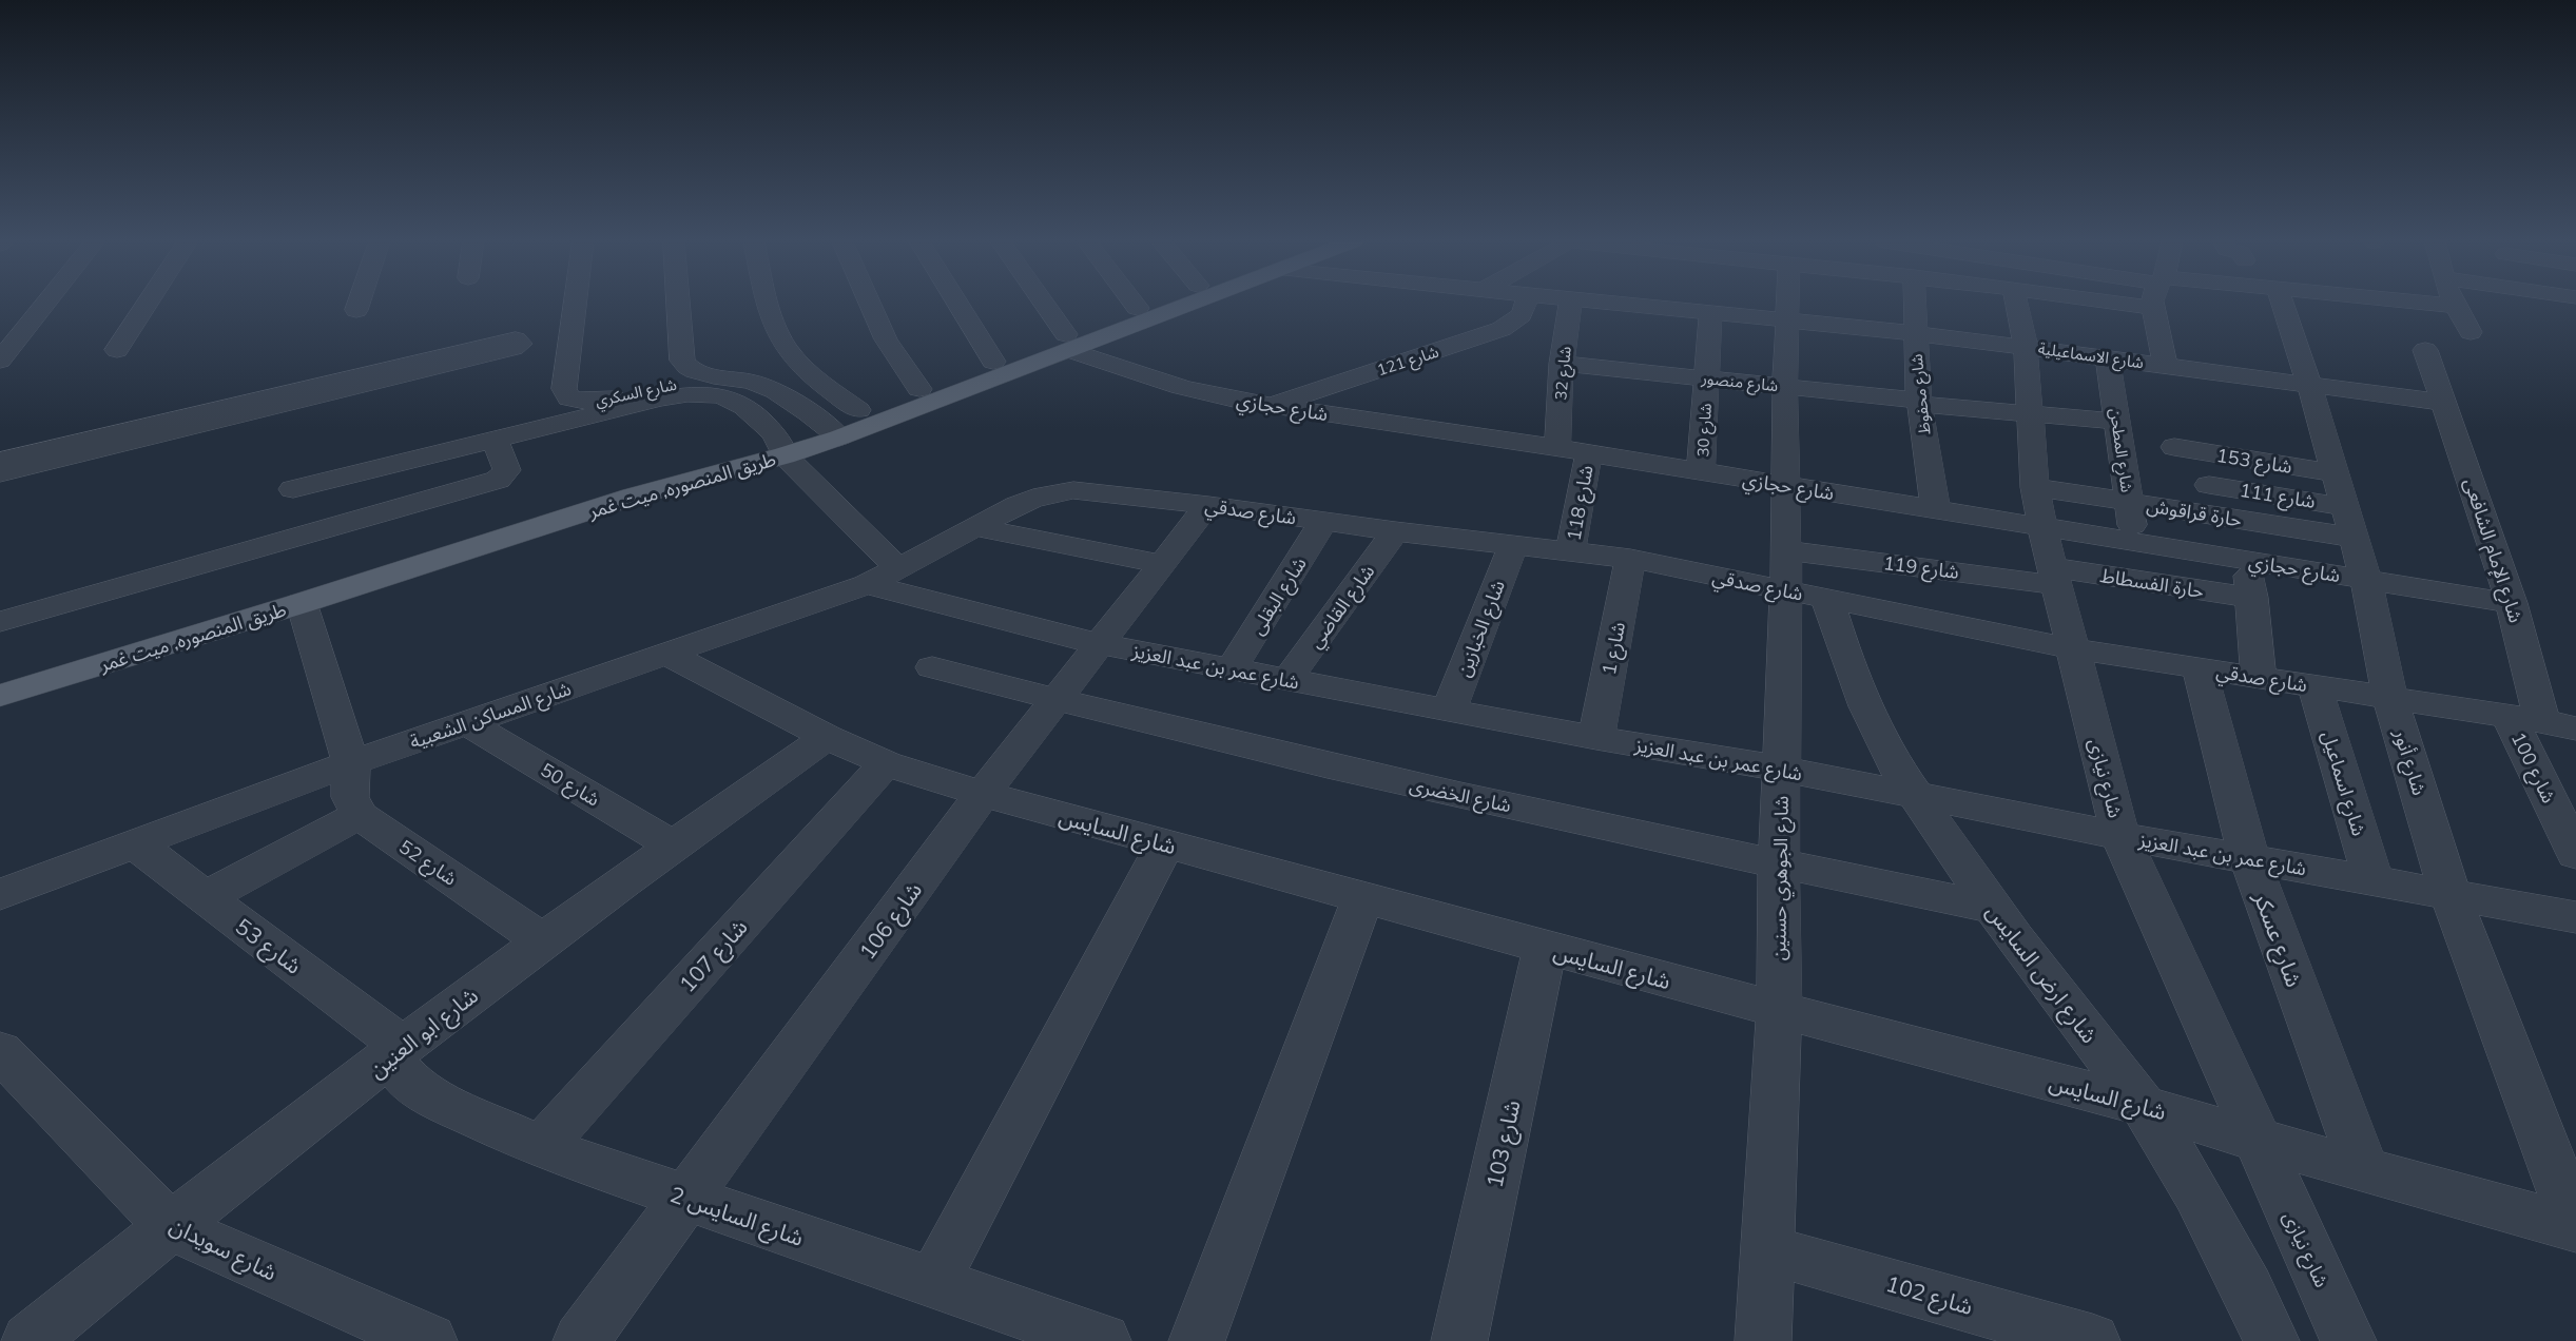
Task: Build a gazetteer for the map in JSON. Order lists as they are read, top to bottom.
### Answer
{
  "streets": {
    "main road": ["طريق المنصوره, ميت غمر"],
    "street": [
      "شارع الاسماعيلية",
      "شارع 121",
      "شارع 32",
      "شارع منصور",
      "شارع السكري",
      "شارع محفوظ",
      "شارع حجازي",
      "شارع 30",
      "شارع المطحن",
      "شارع 153",
      "شارع 111",
      "شارع 118",
      "شارع صدقي",
      "حارة قراقوش",
      "شارع الإمام الشافعى",
      "شارع 119",
      "حارة الفسطاط",
      "شارع البقلى",
      "شارع القاضي",
      "شارع الخبازين",
      "شارع 1",
      "شارع عمر بن عبد العزيز",
      "شارع المساكن الشعبية",
      "شارع أنور",
      "شارع 100",
      "شارع نيازى",
      "شارع اسماعيل",
      "شارع 50",
      "شارع الخضرى",
      "شارع السايس",
      "شارع 52",
      "شارع الجوهري حسنين",
      "شارع 106",
      "شارع عسكر",
      "شارع 53",
      "شارع 107",
      "شارع ارض السايس",
      "شارع ابو العنين",
      "شارع 103",
      "شارع السايس 2",
      "شارع سويدان",
      "شارع 102"
    ]
  },
  "crossings": [
    ["شارع الاسماعيلية", "شارع محفوظ"],
    ["شارع الاسماعيلية", "شارع 30"],
    ["شارع الاسماعيلية", "شارع المطحن"],
    ["شارع الاسماعيلية", "شارع الإمام الشافعى"],
    ["شارع الاسماعيلية", "شارع أنور"],
    ["شارع الاسماعيلية", "شارع نيازى"],
    ["شارع الاسماعيلية", "شارع الجوهري حسنين"],
    ["شارع 121", "شارع حجازي"],
    ["شارع 32", "شارع منصور"],
    ["شارع 32", "شارع حجازي"],
    ["شارع منصور", "شارع محفوظ"],
    ["شارع منصور", "شارع 30"],
    ["شارع منصور", "شارع المطحن"],
    ["شارع منصور", "شارع نيازى"],
    ["شارع منصور", "شارع الجوهري حسنين"],
    ["شارع محفوظ", "شارع حجازي"],
    ["شارع حجازي", "شارع 30"],
    ["شارع حجازي", "شارع المطحن"],
    ["شارع حجازي", "طريق المنصوره, ميت غمر"],
    ["شارع حجازي", "شارع 118"],
    ["شارع حجازي", "شارع الإمام الشافعى"],
    ["شارع حجازي", "شارع أنور"],
    ["شارع حجازي", "شارع نيازى"],
    ["شارع حجازي", "شارع الجوهري حسنين"],
    ["شارع المطحن", "حارة قراقوش"],
    ["شارع 153", "شارع 111"],
    ["شارع 153", "حارة قراقوش"],
    ["شارع 153", "شارع أنور"],
    ["شارع 111", "حارة قراقوش"],
    ["شارع 111", "شارع أنور"],
    ["شارع 118", "شارع صدقي"],
    ["شارع صدقي", "شارع الإمام الشافعى"],
    ["شارع صدقي", "شارع البقلى"],
    ["شارع صدقي", "شارع القاضي"],
    ["شارع صدقي", "شارع الخبازين"],
    ["شارع صدقي", "شارع 1"],
    ["شارع صدقي", "شارع المساكن الشعبية"],
    ["شارع صدقي", "شارع أنور"],
    ["شارع صدقي", "شارع 100"],
    ["شارع صدقي", "شارع نيازى"],
    ["شارع صدقي", "شارع اسماعيل"],
    ["شارع صدقي", "شارع الجوهري حسنين"],
    ["شارع صدقي", "شارع 106"],
    ["شارع صدقي", "شارع عسكر"],
    ["شارع صدقي", "شارع ارض السايس"],
    ["حارة قراقوش", "شارع أنور"],
    ["حارة قراقوش", "شارع نيازى"],
    ["شارع الإمام الشافعى", "شارع 100"],
    ["شارع 119", "حارة الفسطاط"],
    ["شارع 119", "شارع نيازى"],
    ["شارع 119", "شارع الجوهري حسنين"],
    ["حارة الفسطاط", "شارع نيازى"],
    ["شارع البقلى", "شارع عمر بن عبد العزيز"],
    ["شارع القاضي", "شارع عمر بن عبد العزيز"],
    ["شارع الخبازين", "شارع عمر بن عبد العزيز"],
    ["شارع 1", "شارع عمر بن عبد العزيز"],
    ["شارع عمر بن عبد العزيز", "شارع المساكن الشعبية"],
    ["شارع عمر بن عبد العزيز", "شارع أنور"],
    ["شارع عمر بن عبد العزيز", "شارع نيازى"],
    ["شارع عمر بن عبد العزيز", "شارع اسماعيل"],
    ["شارع عمر بن عبد العزيز", "شارع الجوهري حسنين"],
    ["شارع عمر بن عبد العزيز", "شارع 106"],
    ["شارع عمر بن عبد العزيز", "شارع عسكر"],
    ["شارع عمر بن عبد العزيز", "شارع ارض السايس"],
    ["شارع المساكن الشعبية", "شارع 50"],
    ["شارع المساكن الشعبية", "شارع السايس"],
    ["شارع المساكن الشعبية", "شارع 53"],
    ["شارع أنور", "شارع السايس"],
    ["شارع نيازى", "شارع السايس"],
    ["شارع 50", "شارع ابو العنين"],
    ["شارع الخضرى", "شارع الجوهري حسنين"],
    ["شارع الخضرى", "شارع 106"],
    ["شارع الخضرى", "شارع ارض السايس"],
    ["شارع السايس", "شارع الجوهري حسنين"],
    ["شارع السايس", "شارع 106"],
    ["شارع السايس", "شارع عسكر"],
    ["شارع السايس", "شارع 107"],
    ["شارع السايس", "شارع ارض السايس"],
    ["شارع السايس", "شارع ابو العنين"],
    ["شارع السايس", "شارع 103"],
    ["شارع 52", "شارع ابو العنين"],
    ["شارع الجوهري حسنين", "شارع ارض السايس"],
    ["شارع الجوهري حسنين", "شارع 102"],
    ["شارع 106", "شارع السايس 2"],
    ["شارع 53", "شارع ابو العنين"],
    ["شارع 53", "شارع السايس 2"],
    ["شارع 107", "شارع السايس 2"],
    ["شارع ابو العنين", "شارع السايس 2"],
    ["شارع ابو العنين", "شارع سويدان"]
  ]
}
